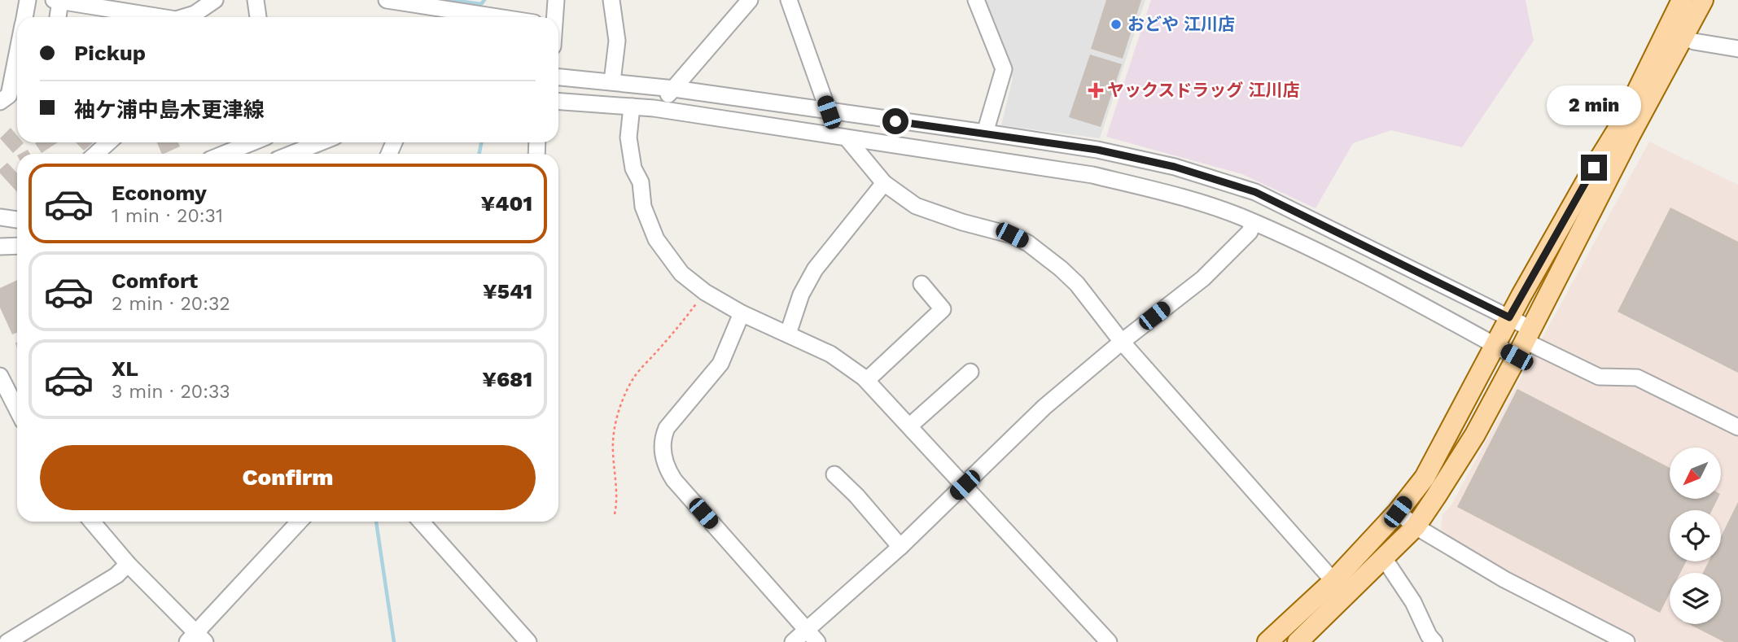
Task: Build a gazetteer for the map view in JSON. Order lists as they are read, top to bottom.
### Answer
{
  "places": {
    "other": ["おどや 江川店"],
    "health": ["ヤックスドラッグ 江川店"]
  },
  "north": "bottom left",
  "page": {
    "banner": ["Pickup", "袖ケ浦中島木更津線"],
    "bubble": "2 min",
    "list": [
      {
        "name": "Economy",
        "note": "1 min · 20:31",
        "value": "¥401"
      },
      {
        "name": "Comfort",
        "note": "2 min · 20:32",
        "value": "¥541"
      },
      {
        "name": "XL",
        "note": "3 min · 20:33",
        "value": "¥681"
      }
    ],
    "buttons": "Confirm"
  }
}
